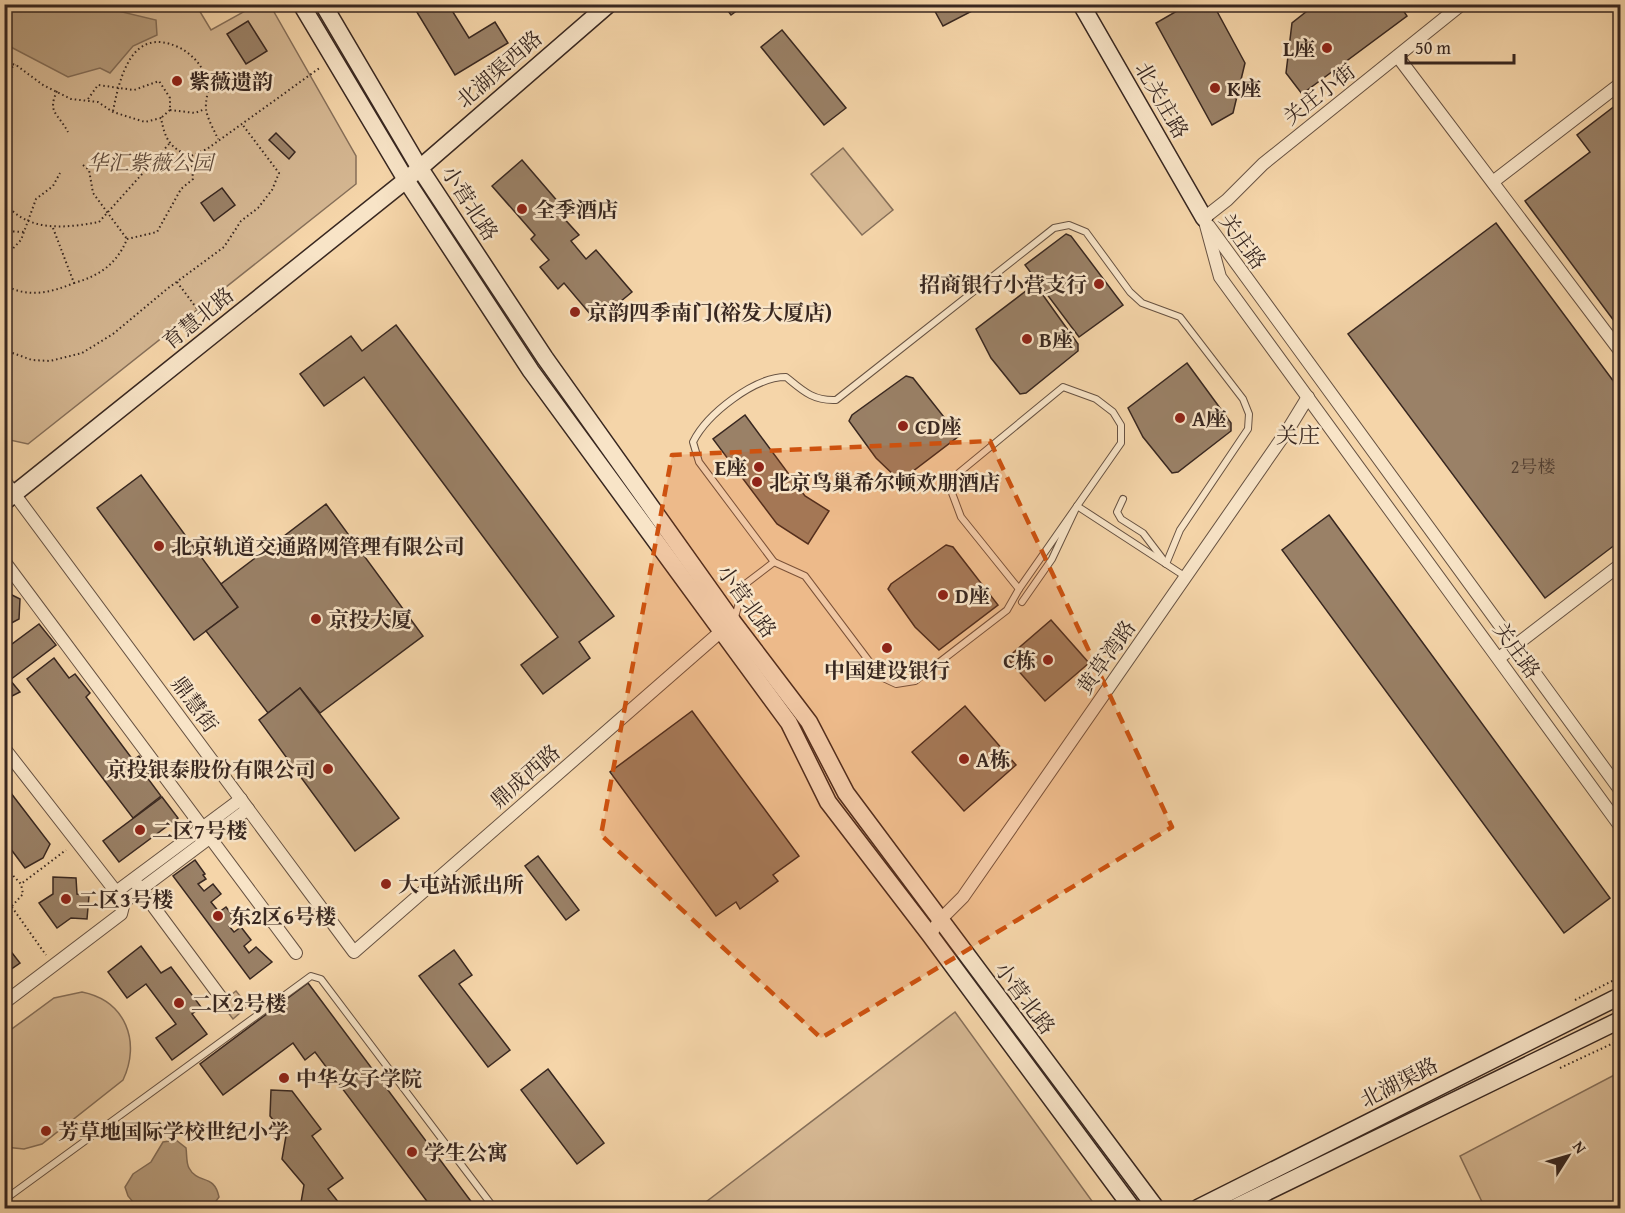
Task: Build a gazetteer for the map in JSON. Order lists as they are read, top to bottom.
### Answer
{
  "streets": {
    "street": [
      "北湖渠西路",
      "关庄小街",
      "北关庄路",
      "小营北路",
      "关庄路",
      "育慧北路",
      "黄草湾路",
      "鼎慧街",
      "鼎成西路",
      "北湖渠路"
    ]
  },
  "crossings": [
    ["北湖渠西路", "小营北路"],
    ["北湖渠西路", "育慧北路"],
    ["关庄小街", "北关庄路"],
    ["关庄小街", "关庄路"],
    ["北关庄路", "关庄路"],
    ["小营北路", "育慧北路"],
    ["小营北路", "黄草湾路"],
    ["小营北路", "鼎成西路"],
    ["关庄路", "黄草湾路"],
    ["育慧北路", "鼎慧街"],
    ["鼎慧街", "鼎成西路"]
  ],
  "districts": ["关庄"],
  "parks": ["华汇紫薇公园"],
  "places": [
    "L座",
    "紫薇遗韵",
    "K座",
    "全季酒店",
    "招商银行小营支行",
    "京韵四季南门(裕发大厦店)",
    "B座",
    "A座",
    "CD座",
    "E座",
    "北京鸟巢希尔顿欢朋酒店",
    "北京轨道交通路网管理有限公司",
    "D座",
    "京投大厦",
    "中国建设银行",
    "C栋",
    "A栋",
    "京投银泰股份有限公司",
    "二区7号楼",
    "大屯站派出所",
    "二区3号楼",
    "东2区6号楼",
    "二区2号楼",
    "中华女子学院",
    "芳草地国际学校世纪小学",
    "学生公寓"
  ],
  "house_numbers": ["2号楼"],
  "scale_bar": "50 m",
  "north": "top right"
}
